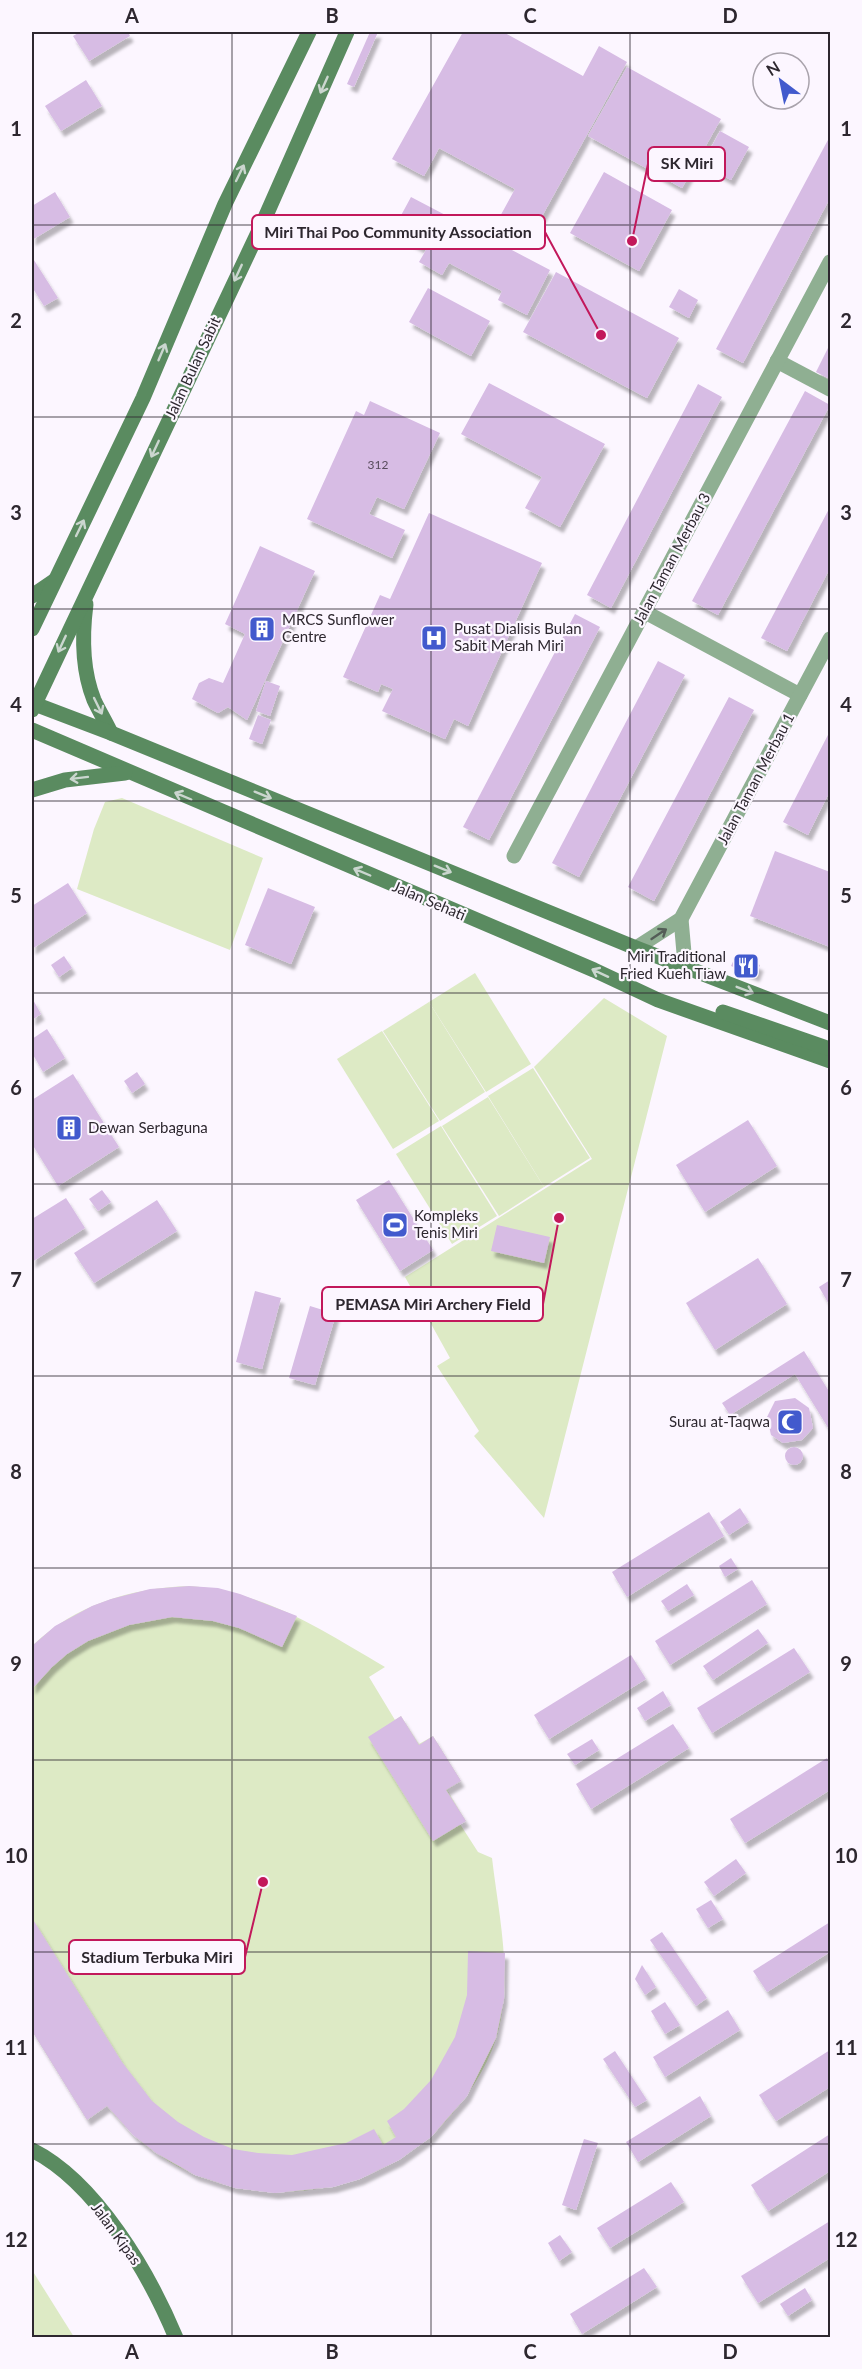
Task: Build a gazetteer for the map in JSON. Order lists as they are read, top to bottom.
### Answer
{
  "streets": {
    "main road": ["Jalan Bulan Sabit", "Jalan Sehati", "Jalan Kipas"],
    "street": ["Jalan Taman Merbau 3", "Jalan Taman Merbau 1"]
  },
  "places": {
    "other": [
      "SK Miri",
      "Miri Thai Poo Community Association",
      "PEMASA Miri Archery Field",
      "Stadium Terbuka Miri"
    ],
    "building": ["MRCS Sunflower Centre", "Dewan Serbaguna"],
    "hospital": ["Pusat Dialisis Bulan Sabit Merah Miri"],
    "restaurant": ["Miri Traditional Fried Kueh Tiaw"],
    "sports": ["Kompleks Tenis Miri"],
    "mosque": ["Surau at-Taqwa"]
  },
  "house_numbers": ["312"],
  "north": "top left",
  "grid": {
    "columns": [
      "A",
      "B",
      "C",
      "D"
    ],
    "rows": [
      "1",
      "2",
      "3",
      "4",
      "5",
      "6",
      "7",
      "8",
      "9",
      "10",
      "11",
      "12"
    ]
  }
}
